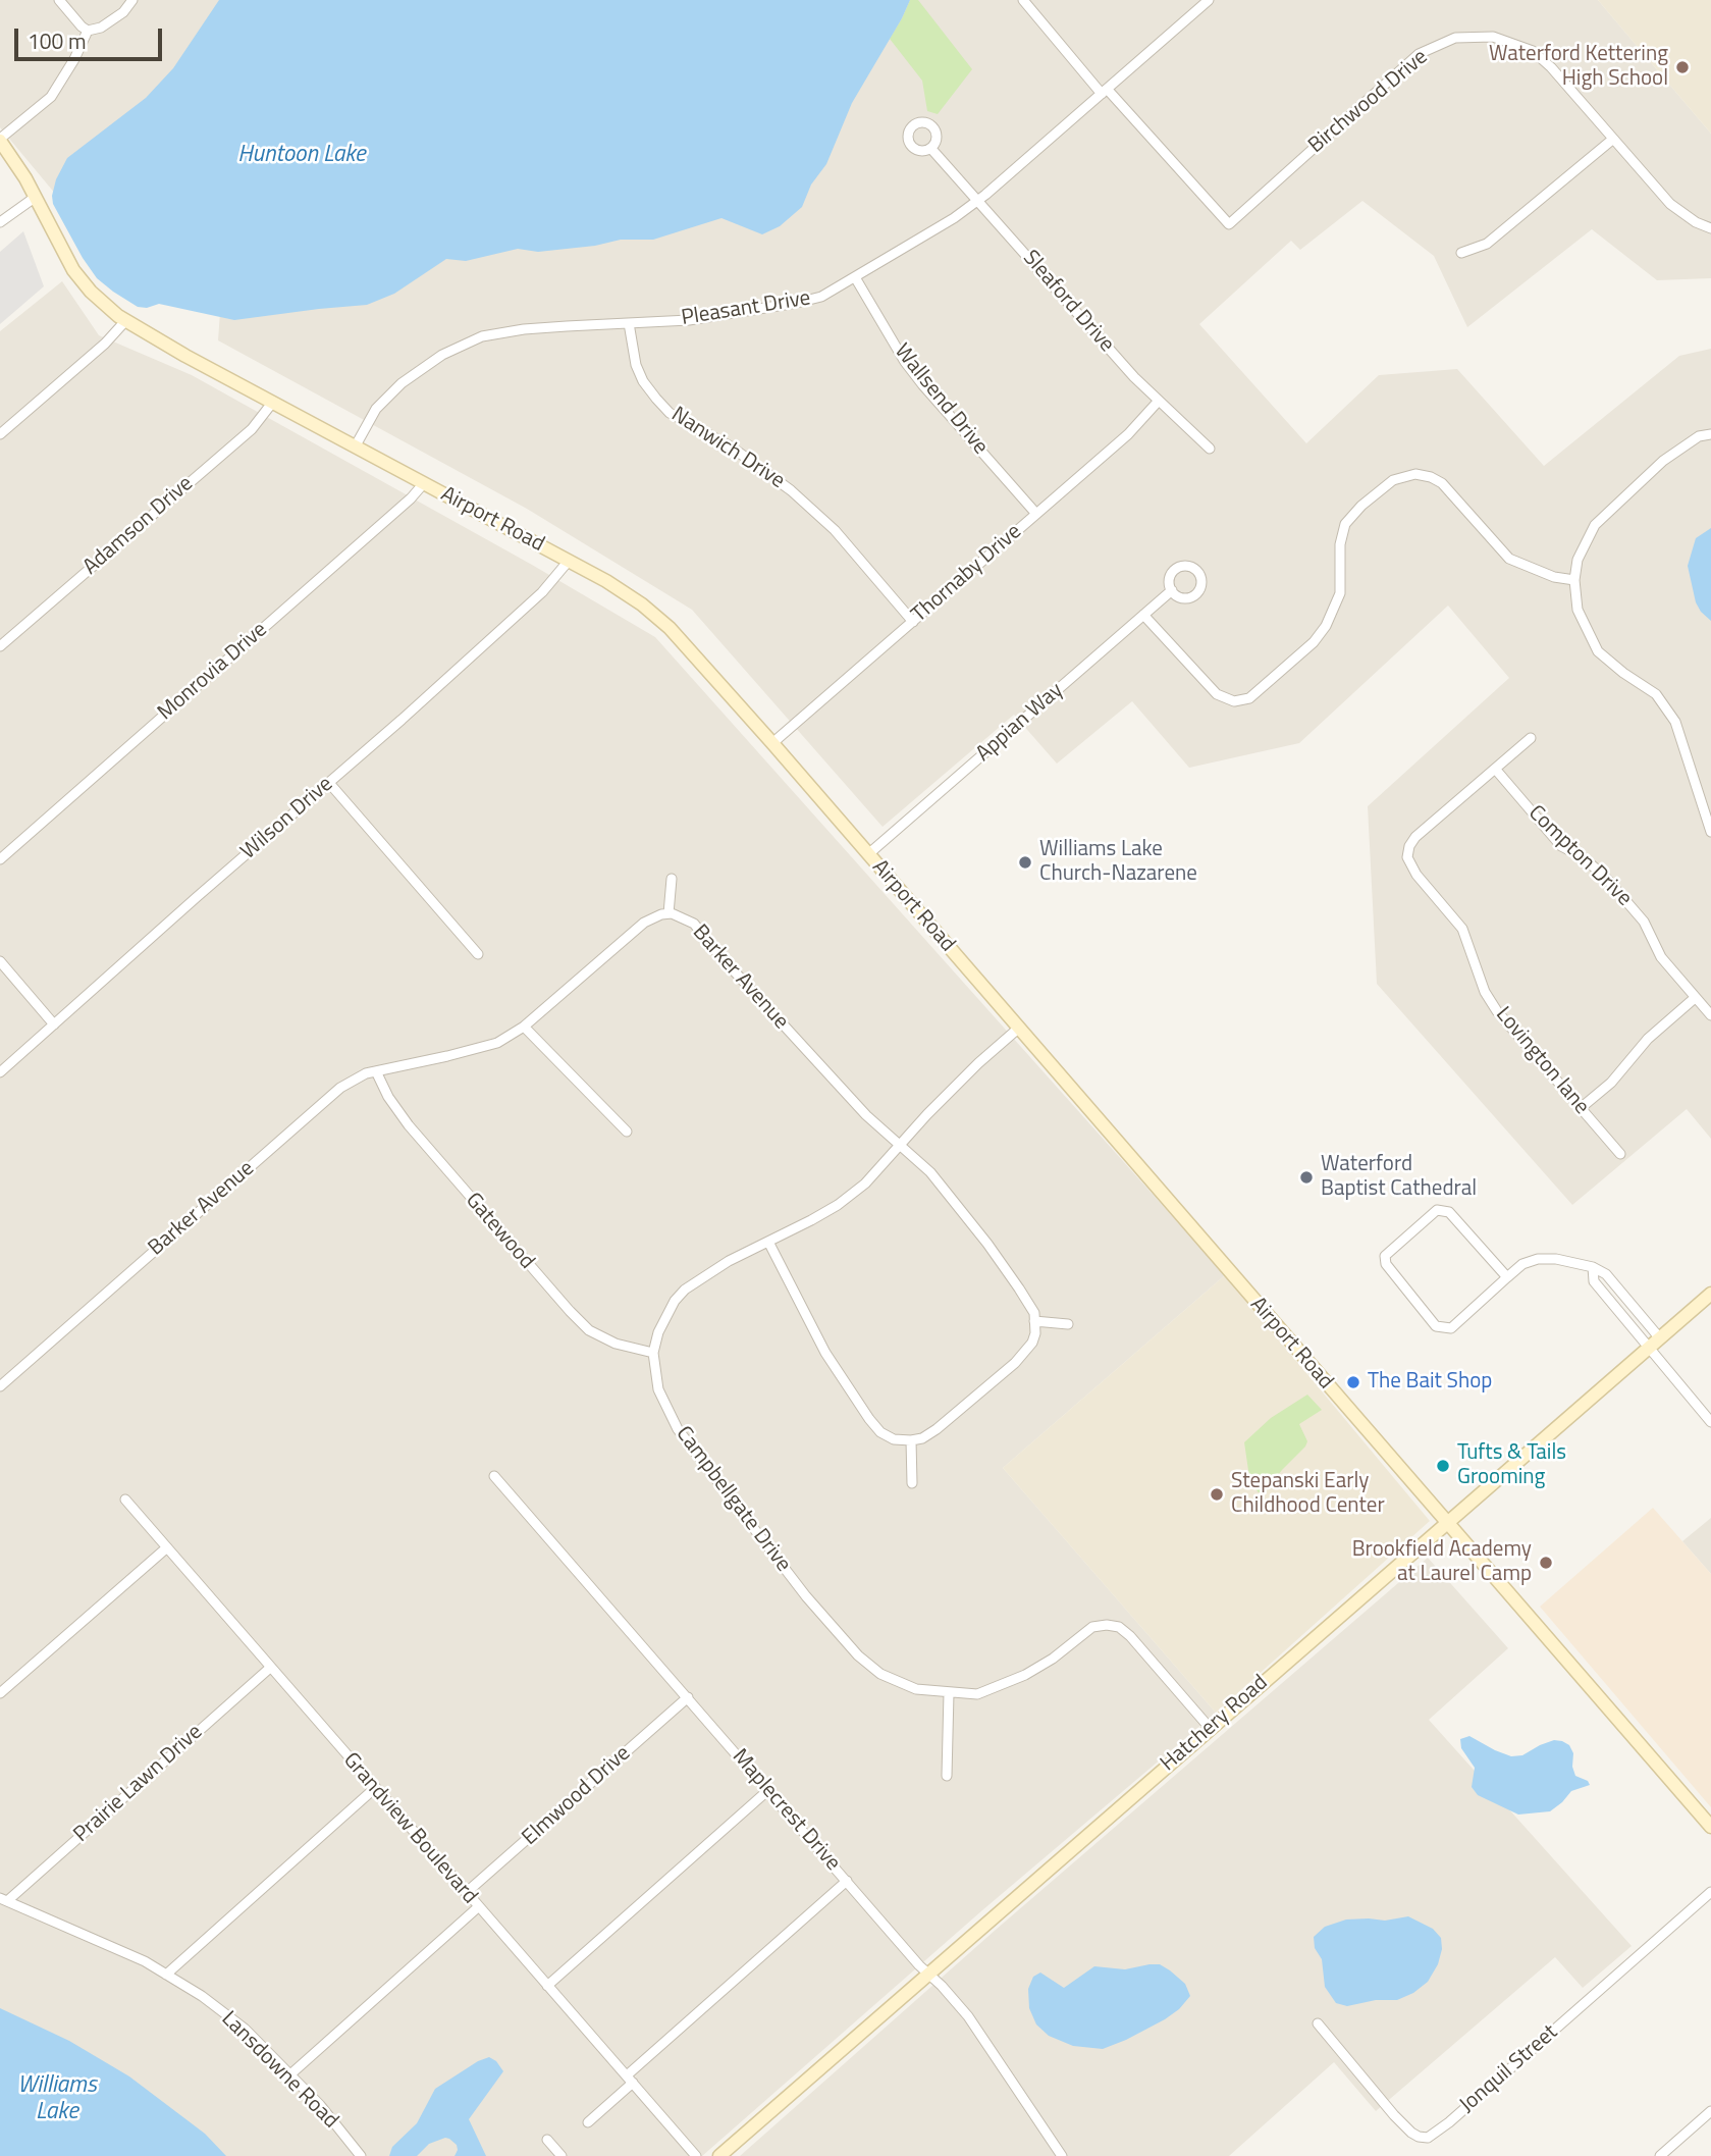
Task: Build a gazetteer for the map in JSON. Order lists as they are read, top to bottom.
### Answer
{
  "streets": {
    "street": [
      "Birchwood Drive",
      "Sleaford Drive",
      "Pleasant Drive",
      "Wallsend Drive",
      "Nanwich Drive",
      "Airport Road",
      "Adamson Drive",
      "Thornaby Drive",
      "Monrovia Drive",
      "Appian Way",
      "Wilson Drive",
      "Compton Drive",
      "Barker Avenue",
      "Lovington lane",
      "Gatewood",
      "Campbellgate Drive",
      "Hatchery Road",
      "Prairie Lawn Drive",
      "Elmwood Drive",
      "Maplecrest Drive",
      "Grandview Boulevard",
      "Jonquil Street",
      "Lansdowne Road"
    ]
  },
  "crossings": [
    ["Birchwood Drive", "Pleasant Drive"],
    ["Sleaford Drive", "Pleasant Drive"],
    ["Sleaford Drive", "Thornaby Drive"],
    ["Pleasant Drive", "Wallsend Drive"],
    ["Pleasant Drive", "Nanwich Drive"],
    ["Pleasant Drive", "Airport Road"],
    ["Wallsend Drive", "Thornaby Drive"],
    ["Nanwich Drive", "Thornaby Drive"],
    ["Airport Road", "Adamson Drive"],
    ["Airport Road", "Thornaby Drive"],
    ["Airport Road", "Monrovia Drive"],
    ["Airport Road", "Appian Way"],
    ["Airport Road", "Wilson Drive"],
    ["Airport Road", "Campbellgate Drive"],
    ["Airport Road", "Hatchery Road"],
    ["Compton Drive", "Lovington lane"],
    ["Barker Avenue", "Gatewood"],
    ["Barker Avenue", "Campbellgate Drive"],
    ["Gatewood", "Campbellgate Drive"],
    ["Campbellgate Drive", "Hatchery Road"],
    ["Hatchery Road", "Maplecrest Drive"],
    ["Prairie Lawn Drive", "Grandview Boulevard"],
    ["Prairie Lawn Drive", "Lansdowne Road"],
    ["Elmwood Drive", "Maplecrest Drive"],
    ["Elmwood Drive", "Grandview Boulevard"]
  ],
  "water": ["Huntoon Lake", "Williams Lake"],
  "places": [
    "Waterford Kettering High School",
    "Williams Lake Church-Nazarene",
    "Waterford Baptist Cathedral",
    "The Bait Shop",
    "Tufts & Tails Grooming",
    "Stepanski Early Childhood Center",
    "Brookfield Academy at Laurel Camp"
  ],
  "scale_bar": "100 m"
}
